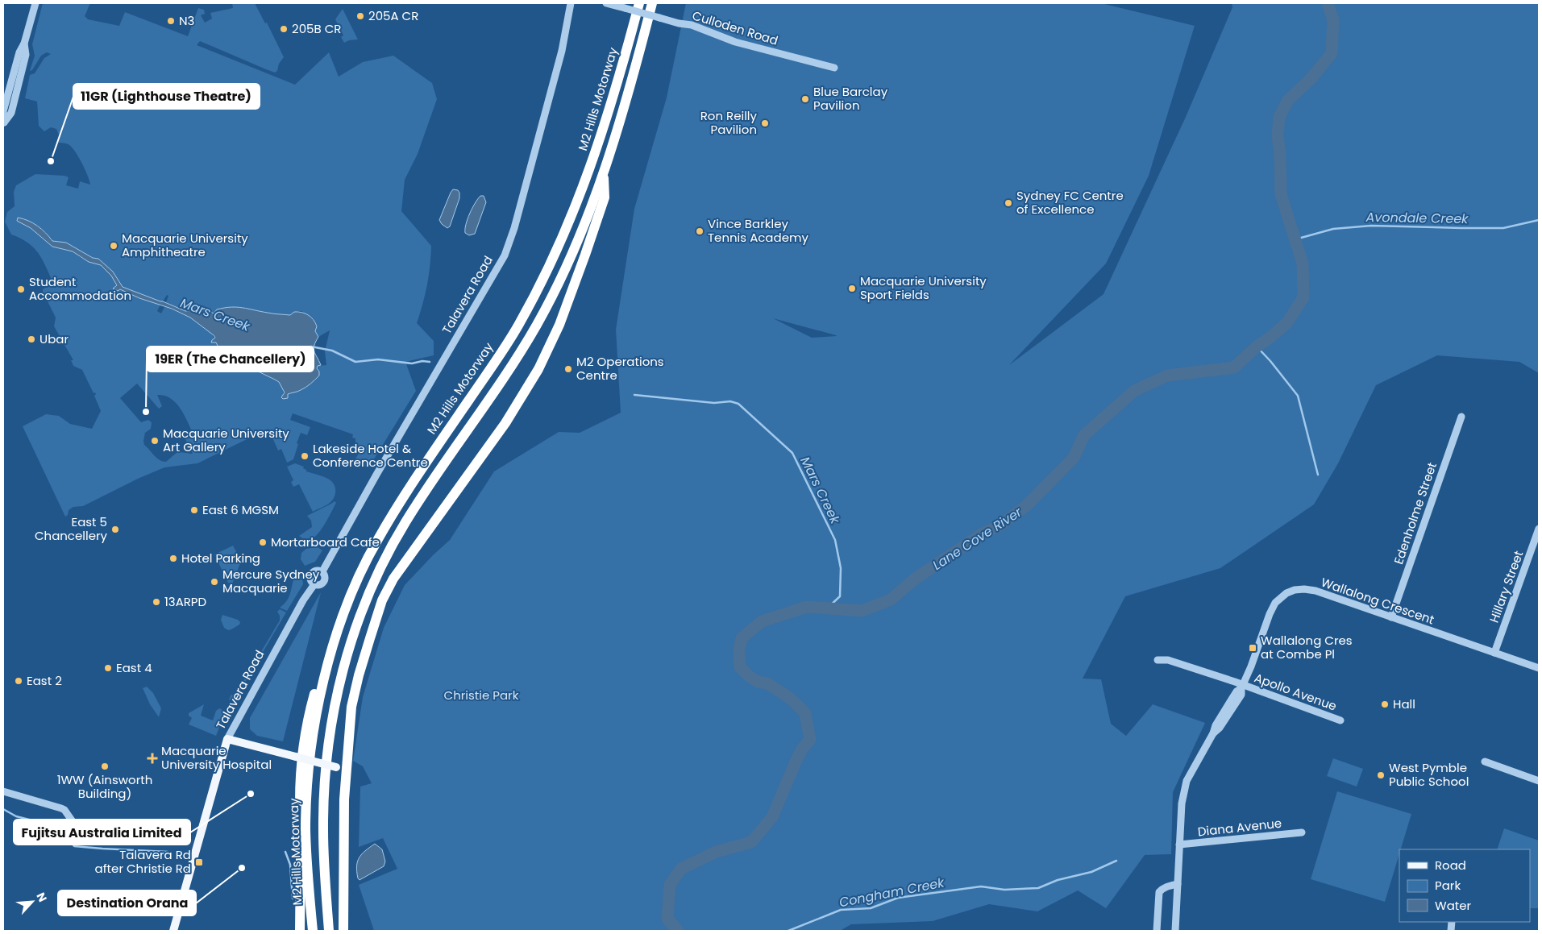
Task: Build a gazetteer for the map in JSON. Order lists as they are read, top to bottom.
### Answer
{
  "streets": {
    "highway": ["M2 Hills Motorway"],
    "main road": ["Talavera Road"],
    "street": [
      "Culloden Road",
      "Edenholme Street",
      "Hillary Street",
      "Wallalong Crescent",
      "Apollo Avenue",
      "Diana Avenue"
    ]
  },
  "crossings": [
    ["Edenholme Street", "Wallalong Crescent"],
    ["Hillary Street", "Wallalong Crescent"],
    ["Wallalong Crescent", "Apollo Avenue"],
    ["Wallalong Crescent", "Diana Avenue"]
  ],
  "water": [
    "Avondale Creek",
    "Mars Creek",
    "Lane Cove River",
    "Congham Creek"
  ],
  "parks": ["Christie Park"],
  "places": {
    "other": [
      "205A CR",
      "N3",
      "205B CR",
      "Blue Barclay Pavilion",
      "Ron Reilly Pavilion",
      "11GR (Lighthouse Theatre)",
      "Sydney FC Centre of Excellence",
      "Vince Barkley Tennis Academy",
      "Macquarie University Amphitheatre",
      "Macquarie University Sport Fields",
      "Student Accommodation",
      "Ubar",
      "M2 Operations Centre",
      "19ER (The Chancellery)",
      "Macquarie University Art Gallery",
      "Lakeside Hotel & Conference Centre",
      "East 6 MGSM",
      "East 5 Chancellery",
      "Mortarboard Cafe",
      "Hotel Parking",
      "Mercure Sydney Macquarie",
      "13ARPD",
      "East 4",
      "East 2",
      "Hall",
      "1WW (Ainsworth Building)",
      "West Pymble Public School",
      "Fujitsu Australia Limited",
      "Destination Orana"
    ],
    "transit": ["Wallalong Cres at Combe Pl", "Talavera Rd after Christie Rd"],
    "health": ["Macquarie University Hospital"]
  },
  "legend": ["Road", "Park", "Water"],
  "north": "top right"
}
